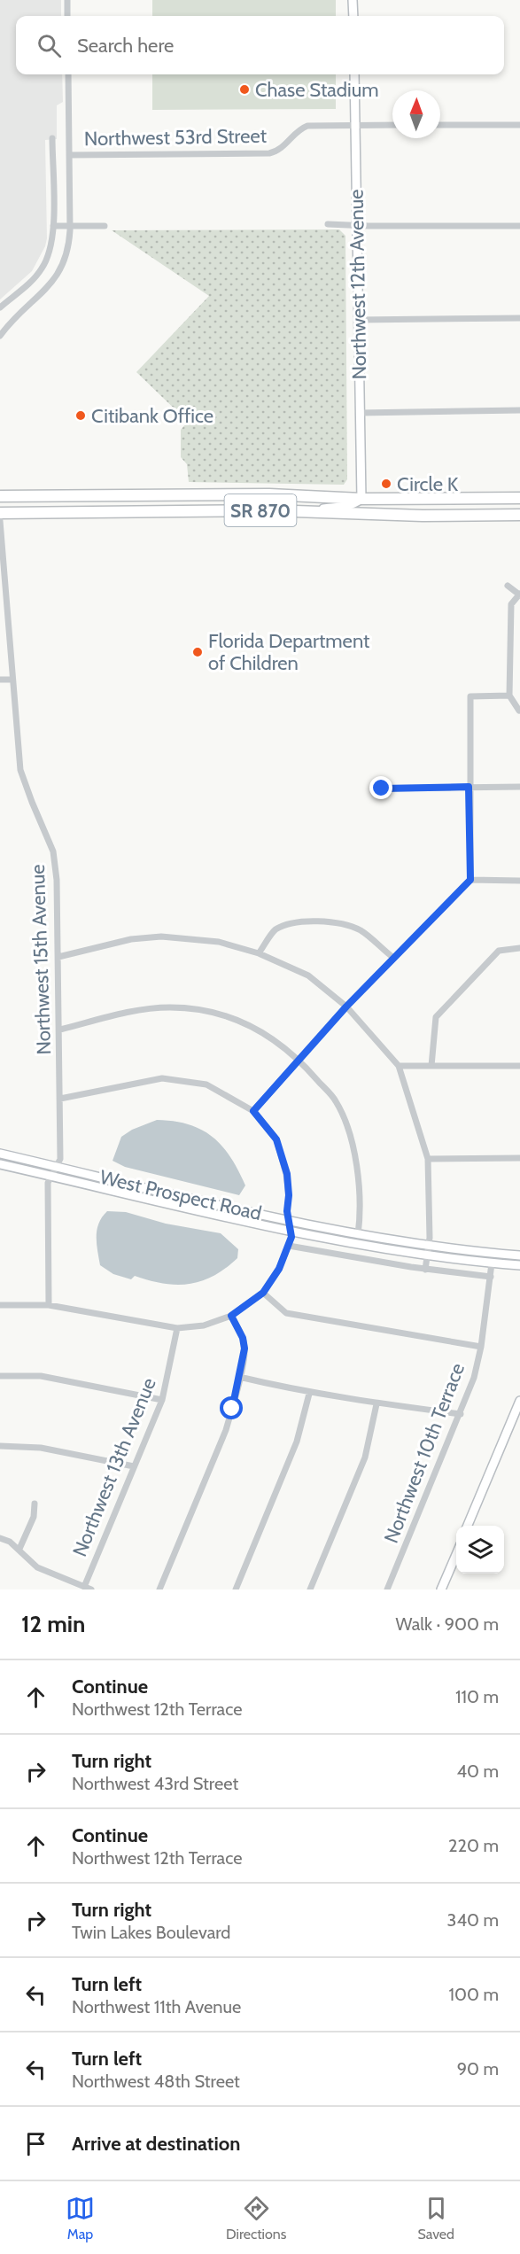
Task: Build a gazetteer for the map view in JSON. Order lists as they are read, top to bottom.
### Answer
{
  "streets": {
    "highway": ["SR 870"],
    "main road": ["Northwest 12th Avenue", "West Prospect Road"],
    "street": [
      "Northwest 53rd Street",
      "Northwest 15th Avenue",
      "Northwest 10th Terrace",
      "Northwest 13th Avenue"
    ]
  },
  "crossings": [
    ["Northwest 53rd Street", "Northwest 12th Avenue"],
    ["Northwest 12th Avenue", "SR 870"],
    ["Northwest 15th Avenue", "West Prospect Road"],
    ["West Prospect Road", "Northwest 10th Terrace"]
  ],
  "places": [
    "Chase Stadium",
    "Citibank Office",
    "Circle K",
    "Florida Department of Children"
  ],
  "north": "top",
  "page": {
    "search": "Search here",
    "heading": ["12 min", "Walk · 900 m"],
    "list": [
      ["Continue", "Northwest 12th Terrace", "110 m"],
      ["Turn right", "Northwest 43rd Street", "40 m"],
      ["Continue", "Northwest 12th Terrace", "220 m"],
      ["Turn right", "Twin Lakes Boulevard", "340 m"],
      ["Turn left", "Northwest 11th Avenue", "100 m"],
      ["Turn left", "Northwest 48th Street", "90 m"],
      "Arrive at destination"
    ],
    "nav": ["Map", "Directions", "Saved"]
  }
}
